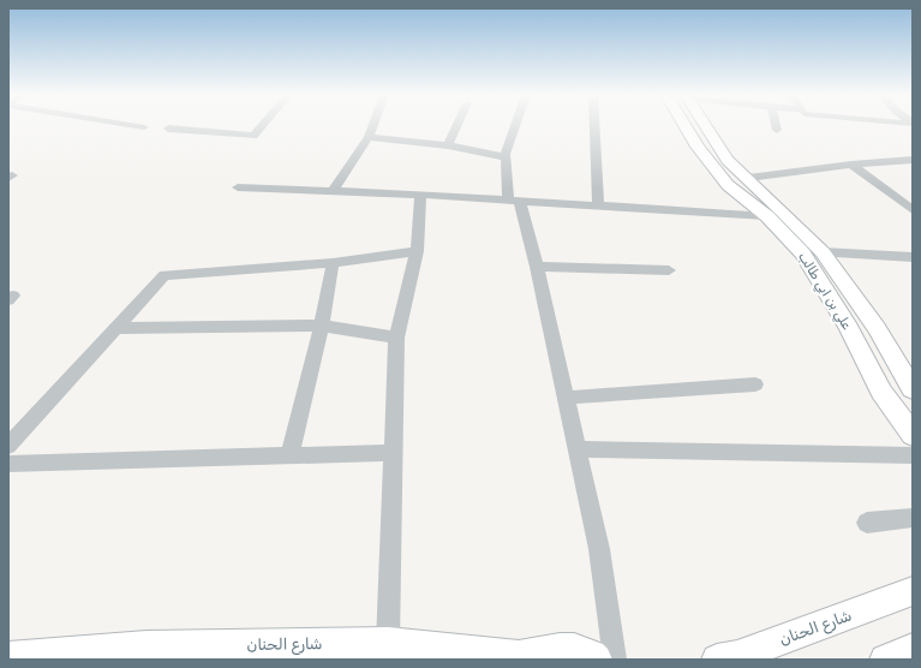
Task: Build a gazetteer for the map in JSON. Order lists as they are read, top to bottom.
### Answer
{
  "streets": {
    "main road": ["علي بن ابي طالب", "شارع الحنان"]
  }
}
